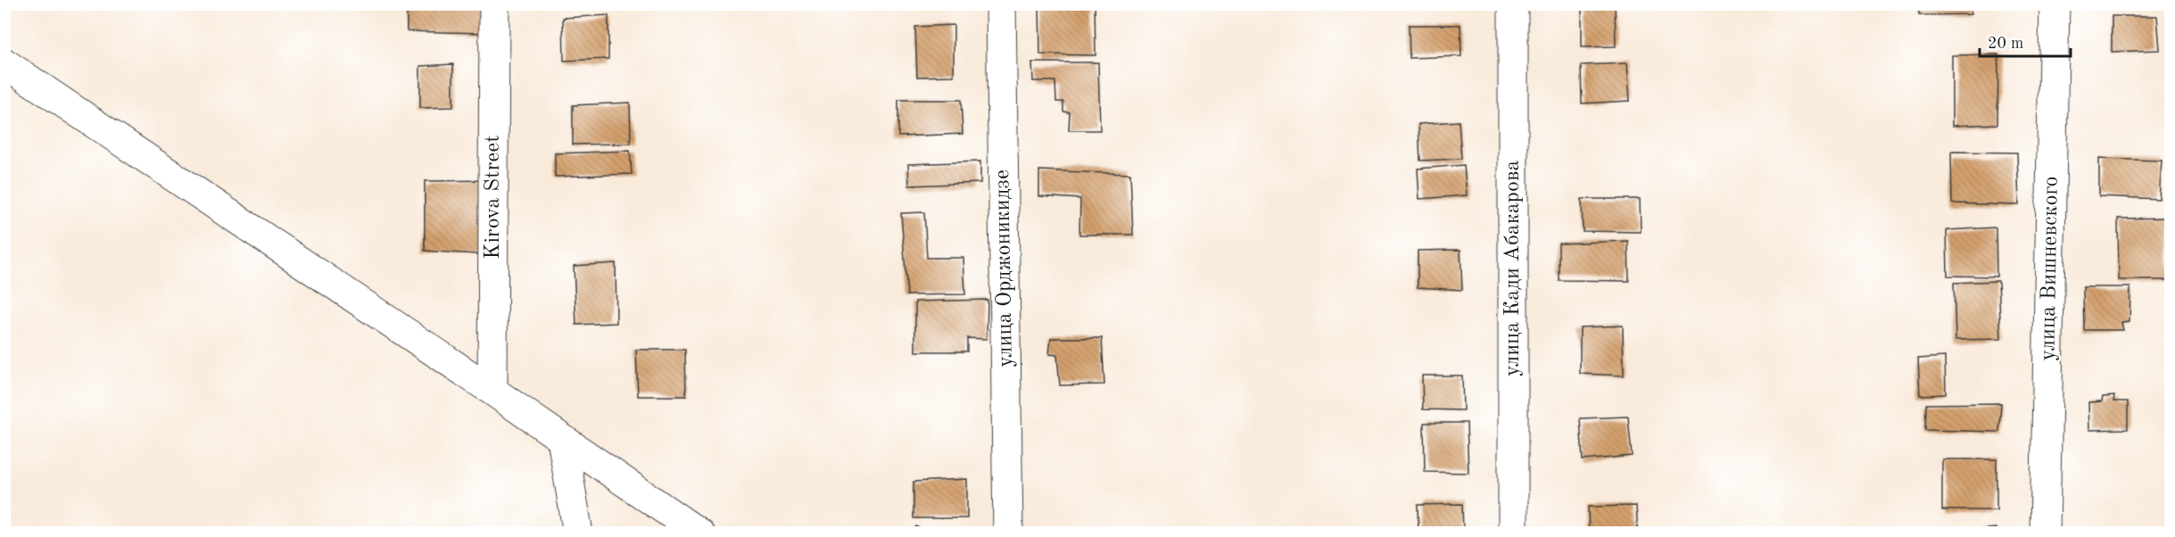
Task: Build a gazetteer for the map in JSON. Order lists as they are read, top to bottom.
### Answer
{
  "streets": {
    "street": [
      "Kirova Street",
      "улица Орджоникидзе",
      "улица Кади Абакарова",
      "улица Вишневского"
    ]
  },
  "scale_bar": "20 m"
}
